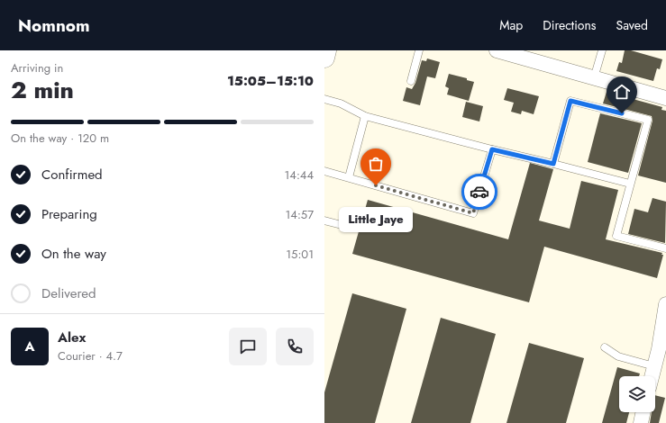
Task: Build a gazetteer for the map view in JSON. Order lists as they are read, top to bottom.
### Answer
{
  "places": ["Little Jaye"],
  "page": {
    "header": "Nomnom",
    "nav": ["Map", "Directions", "Saved"],
    "heading": ["2 min", "Arriving in", "15:05–15:10"],
    "panel": ["Alex", "Courier · 4.7"],
    "bar": "On the way · 120 m",
    "list": [
      ["Confirmed", "14:44"],
      ["Preparing", "14:57"],
      ["On the way", "15:01"],
      "Delivered"
    ],
    "bubble": "Little Jaye",
    "round": "A"
  }
}
